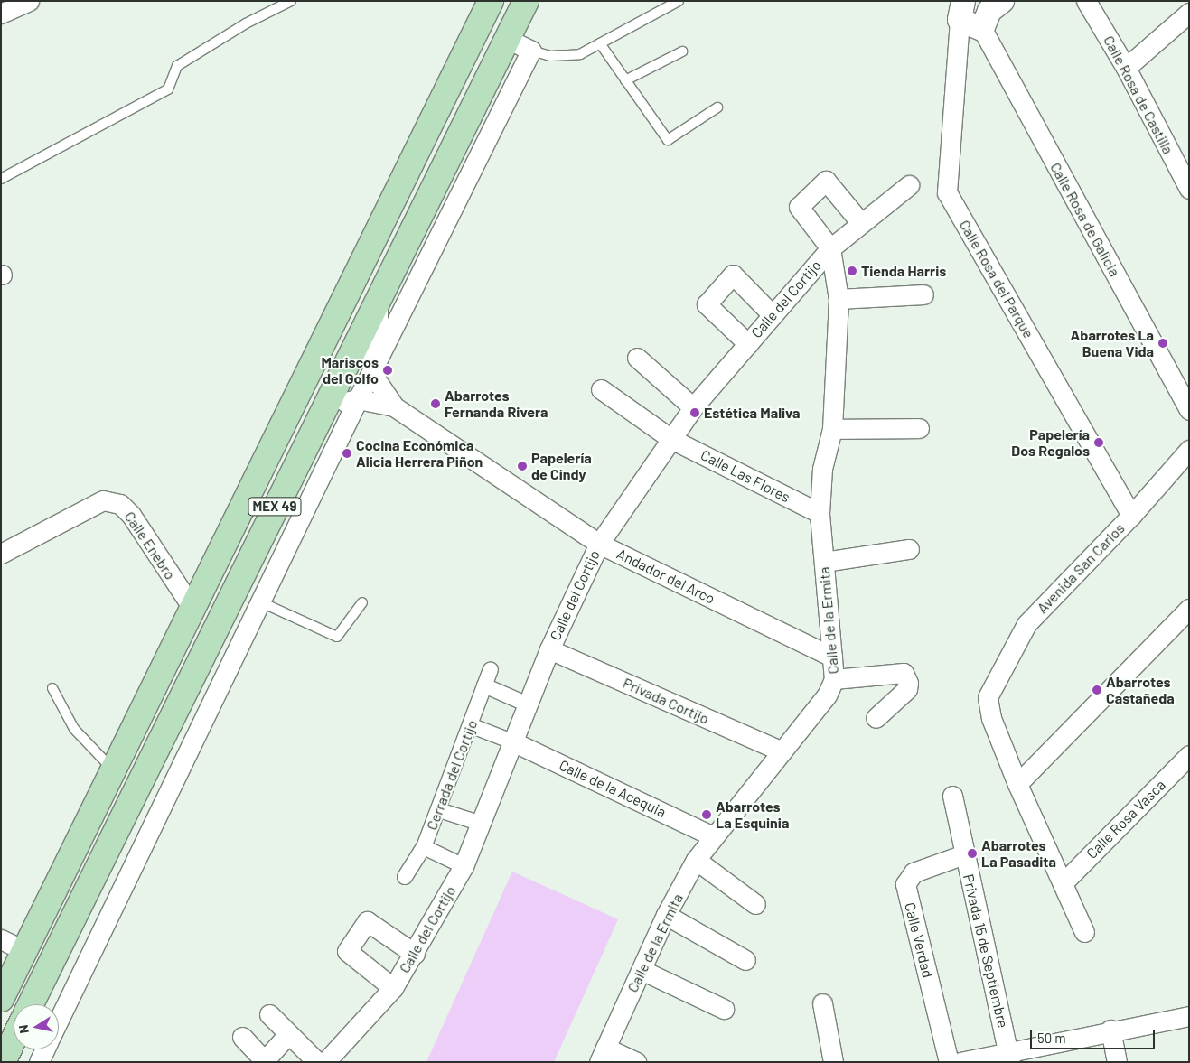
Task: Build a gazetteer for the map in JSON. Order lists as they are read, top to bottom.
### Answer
{
  "streets": {
    "main road": ["MEX 49"],
    "street": [
      "Calle Rosa de Castilla",
      "Calle Rosa de Galicia",
      "Calle Rosa del Parque",
      "Calle del Cortijo",
      "Calle Las Flores",
      "Calle Enebro",
      "Avenida San Carlos",
      "Andador del Arco",
      "Calle de la Ermita",
      "Privada Cortijo",
      "Cerrada del Cortijo",
      "Calle de la Acequia",
      "Calle Rosa Vasca",
      "Calle Verdad",
      "Privada 15 de Septiembre"
    ]
  },
  "crossings": [
    ["Calle Rosa del Parque", "Avenida San Carlos"],
    ["Calle del Cortijo", "Calle Las Flores"],
    ["Calle del Cortijo", "Andador del Arco"],
    ["Calle del Cortijo", "Calle de la Ermita"],
    ["Calle del Cortijo", "Privada Cortijo"],
    ["Calle del Cortijo", "Calle de la Acequia"],
    ["Calle Las Flores", "Calle de la Ermita"],
    ["MEX 49", "Calle Enebro"],
    ["MEX 49", "Andador del Arco"],
    ["Andador del Arco", "Calle de la Ermita"],
    ["Calle de la Ermita", "Privada Cortijo"],
    ["Calle de la Ermita", "Calle de la Acequia"],
    ["Calle Verdad", "Privada 15 de Septiembre"]
  ],
  "places": [
    "Tienda Harris",
    "Abarrotes La Buena Vida",
    "Mariscos del Golfo",
    "Abarrotes Fernanda Rivera",
    "Estética Maliva",
    "Papelería Dos Regalos",
    "Cocina Económica Alicia Herrera Piñon",
    "Papelería de Cindy",
    "Abarrotes Castañeda",
    "Abarrotes La Esquinia",
    "Abarrotes La Pasadita"
  ],
  "scale_bar": "50 m",
  "north": "left"
}
